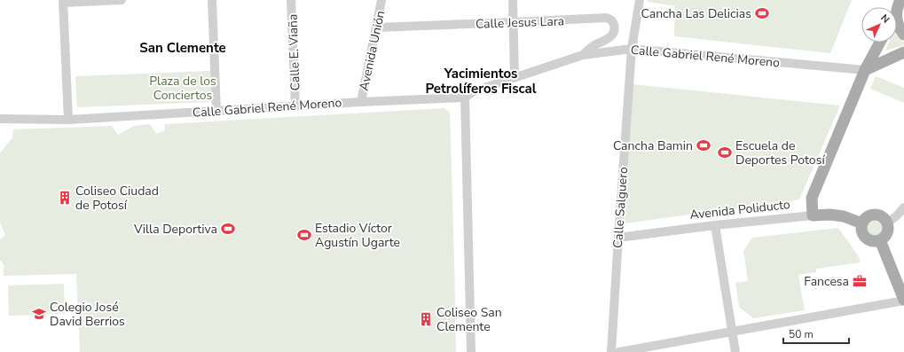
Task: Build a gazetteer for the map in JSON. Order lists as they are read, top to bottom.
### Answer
{
  "streets": {
    "main road": ["Avenida Poliducto"],
    "street": [
      "Calle Jesus Lara",
      "Avenida Unión",
      "Calle E. Viaña",
      "Calle Gabriel René Moreno",
      "Calle Salguero"
    ]
  },
  "crossings": [
    ["Calle Jesus Lara", "Avenida Unión"],
    ["Calle Jesus Lara", "Calle Gabriel René Moreno"],
    ["Avenida Unión", "Calle Gabriel René Moreno"],
    ["Calle E. Viaña", "Calle Gabriel René Moreno"],
    ["Calle Gabriel René Moreno", "Calle Salguero"],
    ["Calle Salguero", "Avenida Poliducto"]
  ],
  "districts": ["San Clemente", "Yacimientos Petrolíferos Fiscal"],
  "parks": ["Plaza de los Conciertos"],
  "places": {
    "sports": [
      "Cancha Las Delicias",
      "Cancha Bamin",
      "Escuela de Deportes Potosí",
      "Villa Deportiva",
      "Estadio Víctor Agustín Ugarte"
    ],
    "building": ["Coliseo Ciudad de Potosí", "Coliseo San Clemente"],
    "office": ["Fancesa"],
    "school or university": ["Colegio José David Berrios"]
  },
  "scale_bar": "50 m",
  "north": "top right"
}
